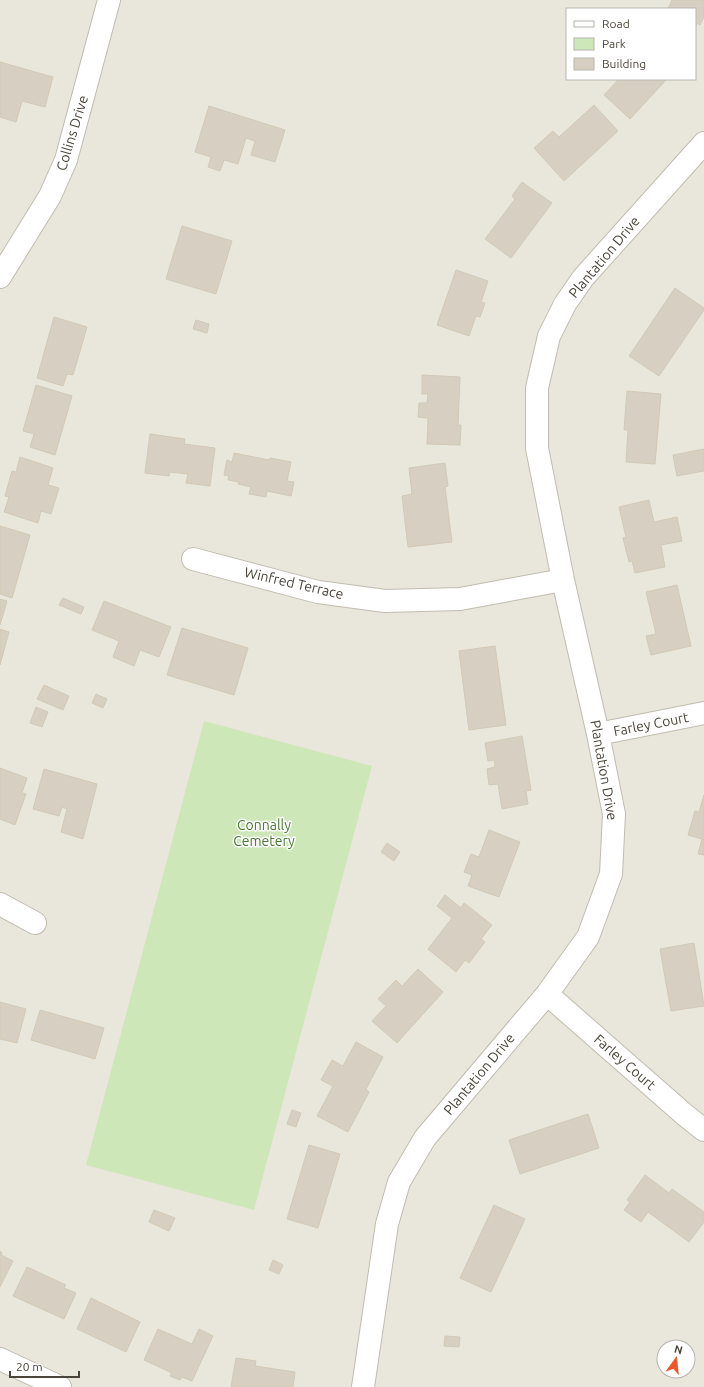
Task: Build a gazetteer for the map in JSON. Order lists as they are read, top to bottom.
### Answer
{
  "streets": {
    "street": [
      "Collins Drive",
      "Plantation Drive",
      "Winfred Terrace",
      "Farley Court"
    ]
  },
  "crossings": [
    ["Plantation Drive", "Winfred Terrace"],
    ["Plantation Drive", "Farley Court"]
  ],
  "parks": ["Connally Cemetery"],
  "legend": ["Road", "Park", "Building"],
  "scale_bar": "20 m",
  "north": "top"
}
